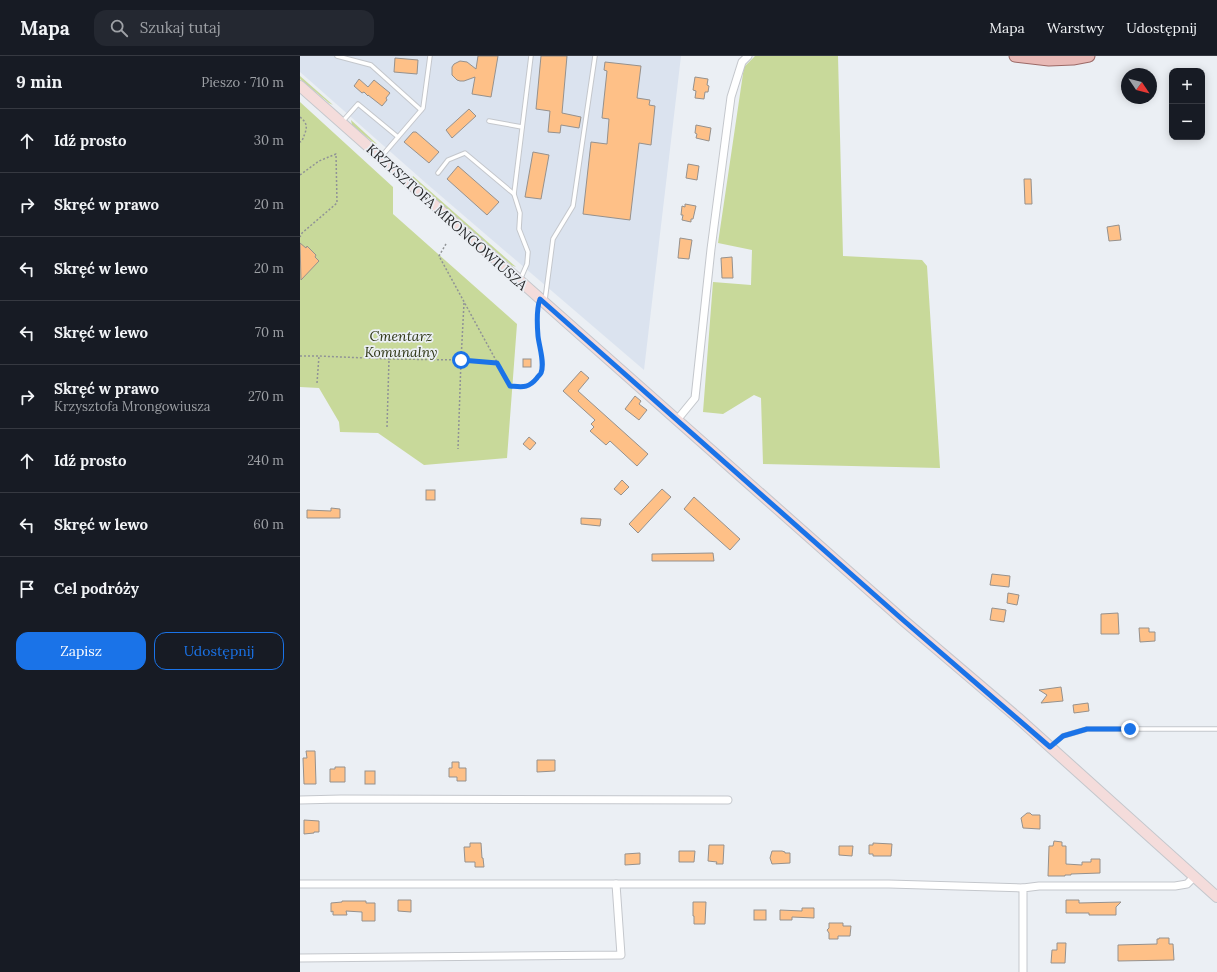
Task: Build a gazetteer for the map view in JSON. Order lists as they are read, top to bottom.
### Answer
{
  "streets": {
    "main road": ["KRZYSZTOFA MRONGOWIUSZA"]
  },
  "parks": ["Cmentarz Komunalny"],
  "north": "bottom right",
  "page": {
    "header": "Mapa",
    "search": "Szukaj tutaj",
    "nav": ["Mapa", "Warstwy", "Udostępnij"],
    "heading": ["9 min", "Pieszo · 710 m"],
    "map_buttons": ["+", "−"],
    "list": [
      ["Idź prosto", "30 m"],
      ["Skręć w prawo", "20 m"],
      ["Skręć w lewo", "20 m"],
      ["Skręć w lewo", "70 m"],
      ["Skręć w prawo", "Krzysztofa Mrongowiusza", "270 m"],
      ["Idź prosto", "240 m"],
      ["Skręć w lewo", "60 m"],
      "Cel podróży"
    ],
    "buttons": ["Zapisz", "Udostępnij"]
  }
}
